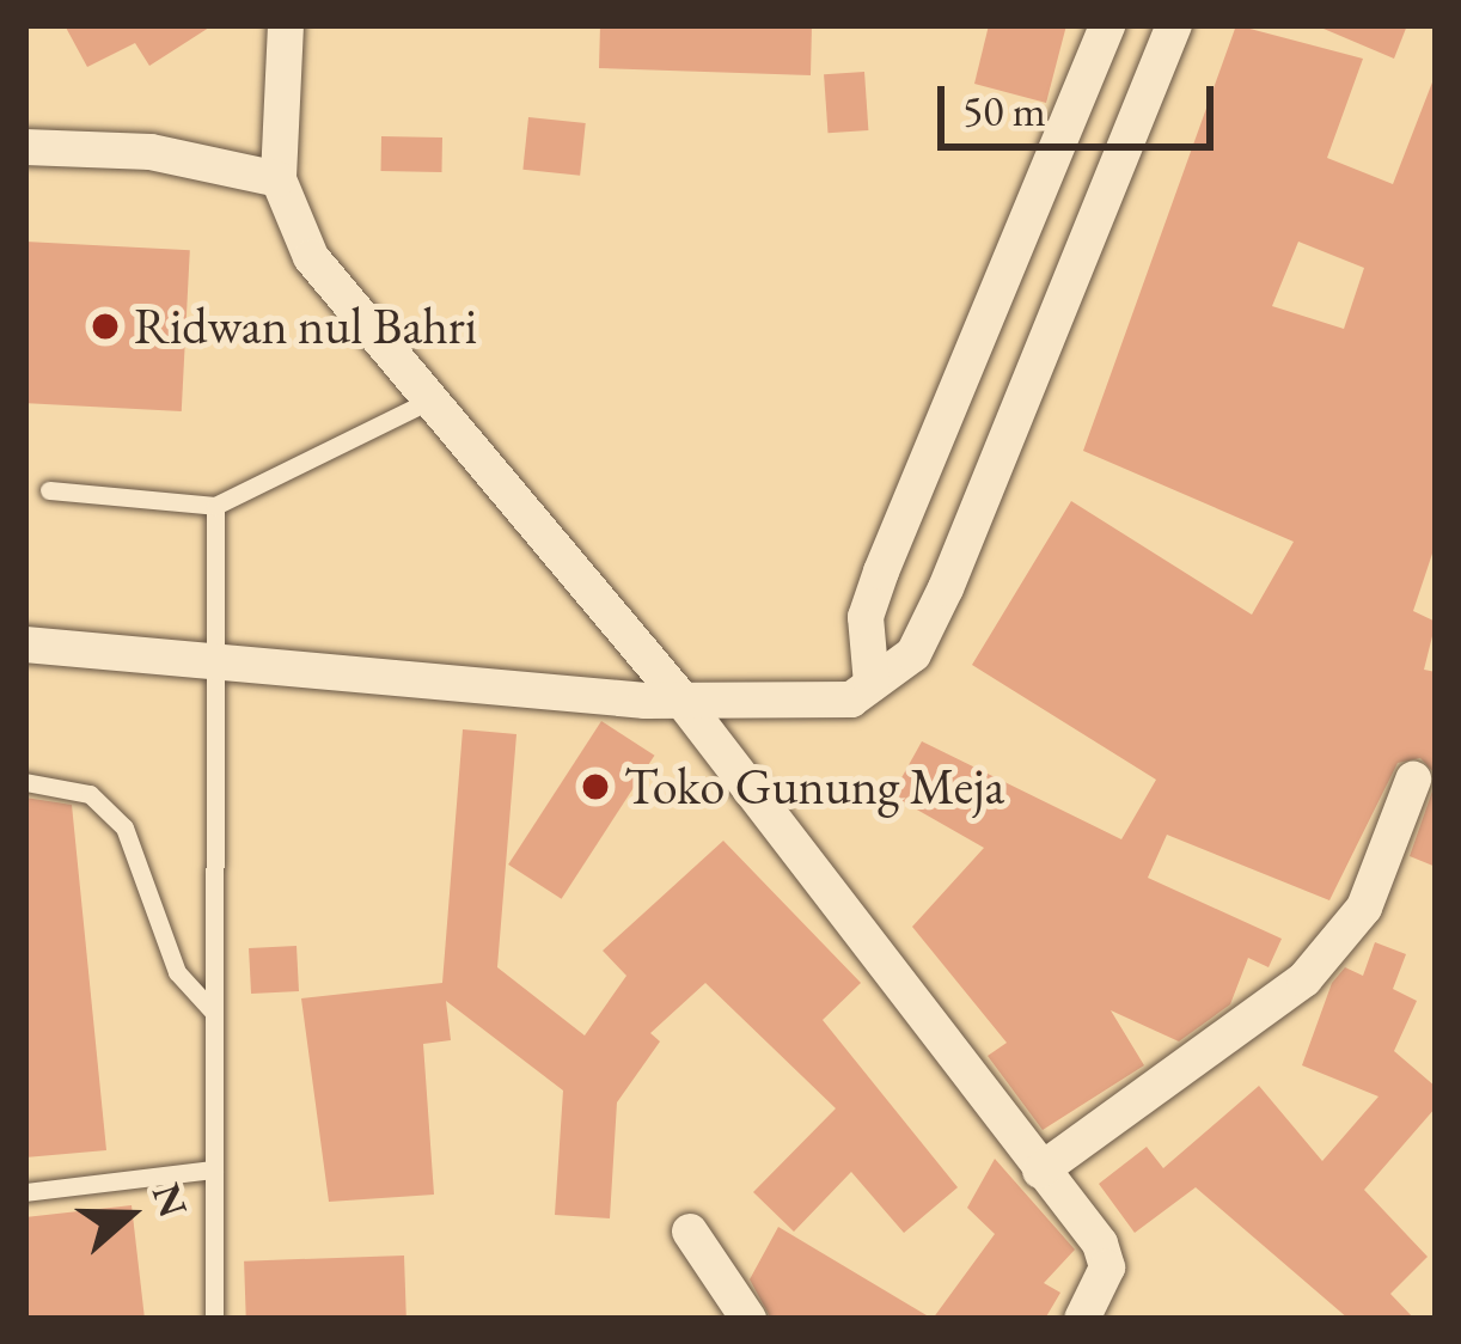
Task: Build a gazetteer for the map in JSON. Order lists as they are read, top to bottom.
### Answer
{
  "places": ["Ridwan nul Bahri", "Toko Gunung Meja"],
  "scale_bar": "50 m",
  "north": "right"
}
